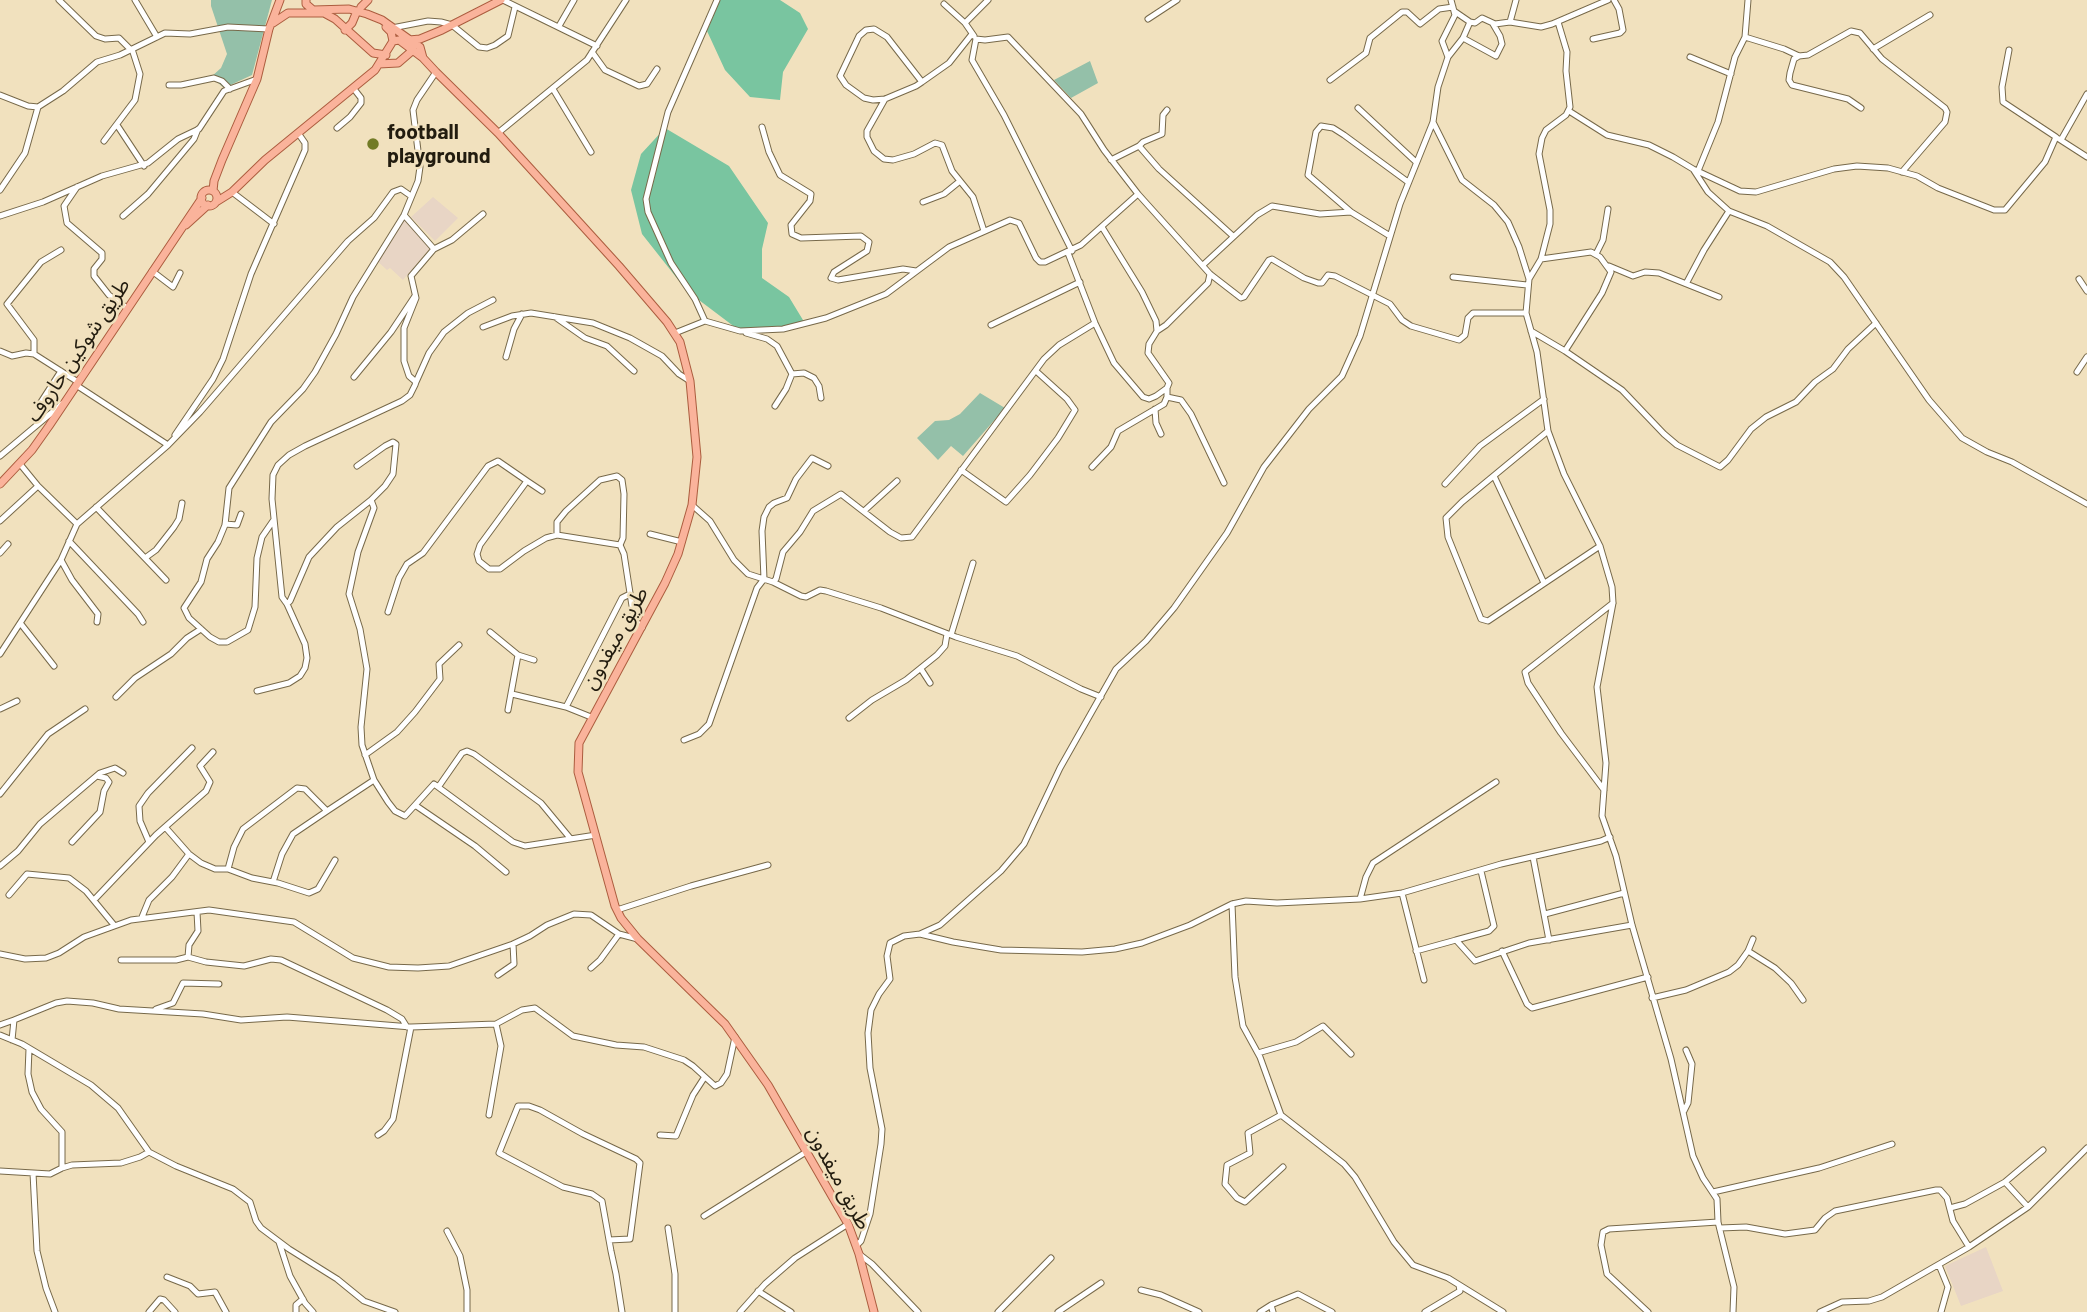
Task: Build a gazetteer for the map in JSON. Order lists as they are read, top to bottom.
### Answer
{
  "streets": {
    "main road": ["طريق شوكين حاروف", "طريق ميفدون"]
  },
  "places": ["football playground"]
}
